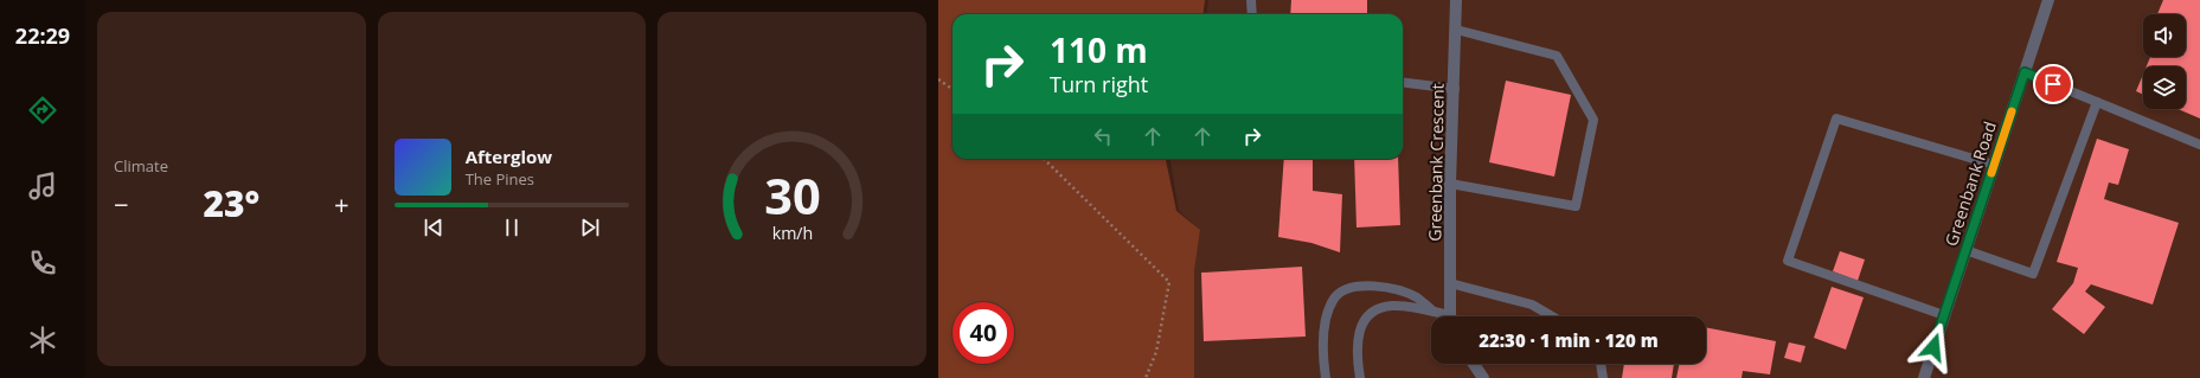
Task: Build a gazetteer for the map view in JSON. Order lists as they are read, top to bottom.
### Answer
{
  "streets": {
    "street": ["Greenbank Crescent", "Greenbank Road"]
  },
  "page": {
    "tabs": "22:29",
    "tile": "Climate",
    "turn": ["110 m", "Turn right"],
    "song": ["Afterglow", "The Pines"],
    "heat": ["−", "23°", "+"],
    "limit": "40",
    "trip": "22:30 · 1 min · 120 m",
    "gauge": ["30", "km/h"]
  }
}
